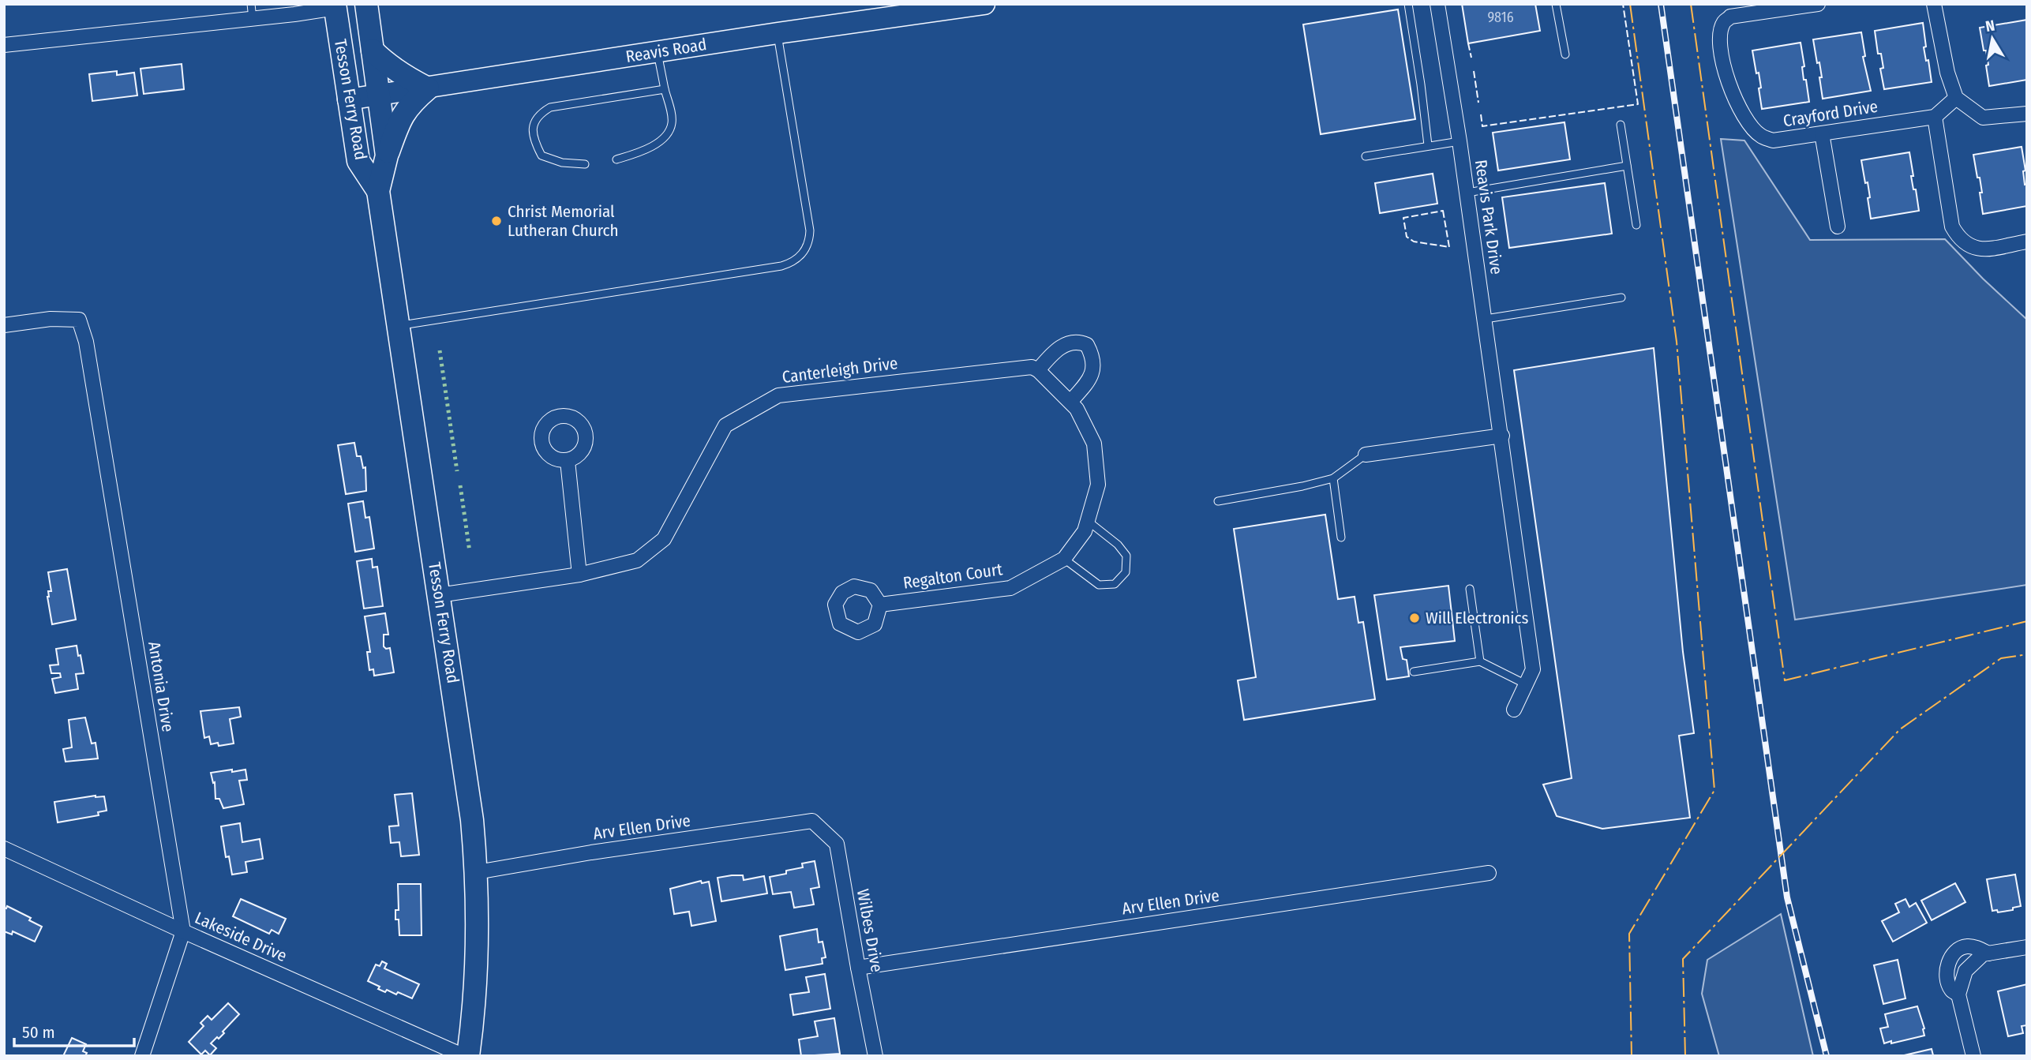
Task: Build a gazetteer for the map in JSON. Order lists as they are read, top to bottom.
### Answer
{
  "streets": {
    "main road": ["Tesson Ferry Road"],
    "street": [
      "Reavis Road",
      "Crayford Drive",
      "Reavis Park Drive",
      "Canterleigh Drive",
      "Regalton Court",
      "Antonia Drive",
      "Arv Ellen Drive",
      "Wilbes Drive",
      "Lakeside Drive"
    ]
  },
  "crossings": [
    ["Reavis Road", "Tesson Ferry Road"],
    ["Tesson Ferry Road", "Canterleigh Drive"],
    ["Tesson Ferry Road", "Arv Ellen Drive"],
    ["Canterleigh Drive", "Regalton Court"],
    ["Antonia Drive", "Lakeside Drive"],
    ["Arv Ellen Drive", "Wilbes Drive"]
  ],
  "places": ["Christ Memorial Lutheran Church", "Will Electronics"],
  "house_numbers": ["9816"],
  "scale_bar": "50 m",
  "north": "top"
}
